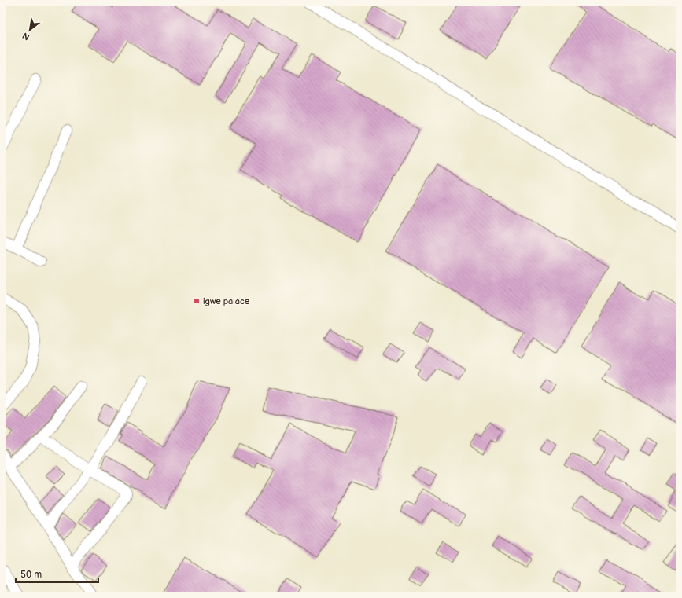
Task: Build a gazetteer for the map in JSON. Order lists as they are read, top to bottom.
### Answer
{
  "places": ["igwe palace"],
  "scale_bar": "50 m",
  "north": "bottom left"
}
